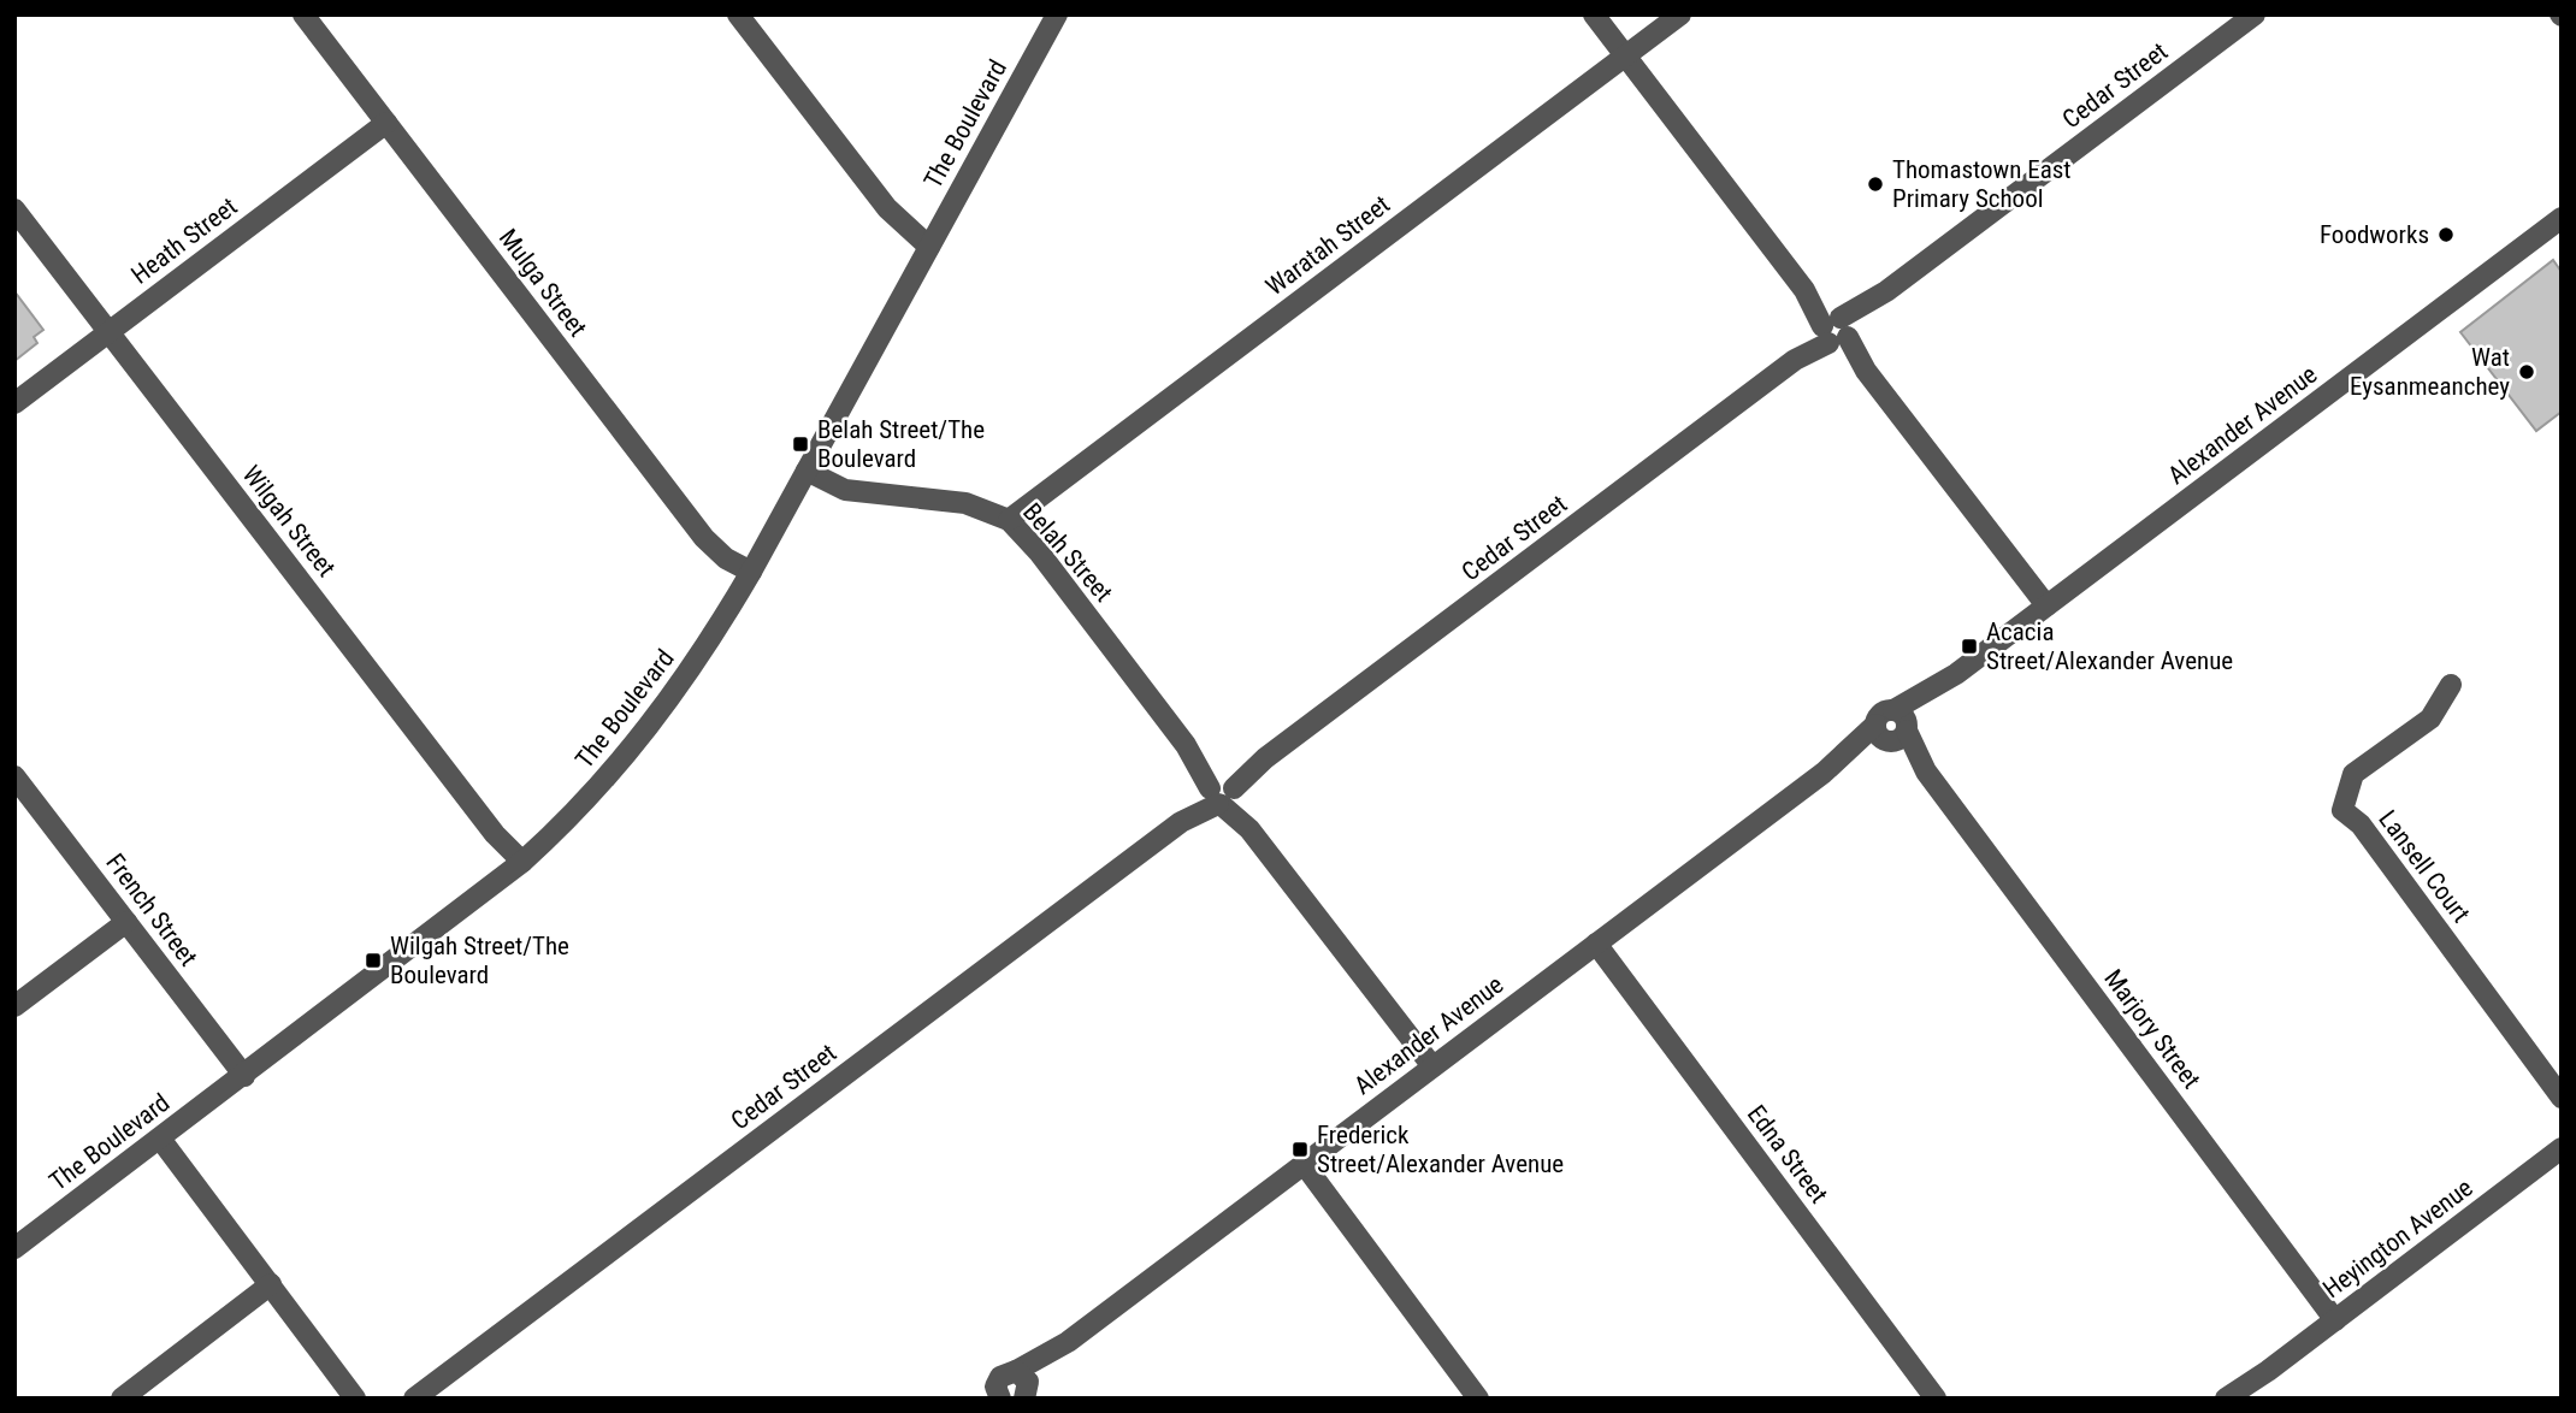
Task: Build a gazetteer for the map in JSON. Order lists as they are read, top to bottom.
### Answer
{
  "streets": {
    "street": [
      "Cedar Street",
      "The Boulevard",
      "Heath Street",
      "Waratah Street",
      "Mulga Street",
      "Alexander Avenue",
      "Wilgah Street",
      "Belah Street",
      "Lansell Court",
      "French Street",
      "Marjory Street",
      "Edna Street",
      "Heyington Avenue"
    ]
  },
  "crossings": [
    ["Cedar Street", "Belah Street"],
    ["The Boulevard", "Mulga Street"],
    ["The Boulevard", "Wilgah Street"],
    ["The Boulevard", "Belah Street"],
    ["The Boulevard", "French Street"],
    ["Heath Street", "Mulga Street"],
    ["Heath Street", "Wilgah Street"],
    ["Waratah Street", "Belah Street"],
    ["Alexander Avenue", "Belah Street"],
    ["Alexander Avenue", "Marjory Street"],
    ["Alexander Avenue", "Edna Street"],
    ["Marjory Street", "Heyington Avenue"]
  ],
  "places": {
    "other": ["Thomastown East Primary School", "Foodworks", "Wat Eysanmeanchey"],
    "transit": [
      "Belah Street/The Boulevard",
      "Acacia Street/Alexander Avenue",
      "Wilgah Street/The Boulevard",
      "Frederick Street/Alexander Avenue"
    ]
  }
}
